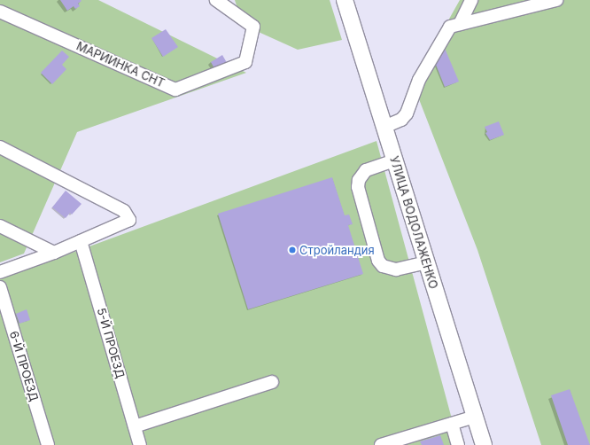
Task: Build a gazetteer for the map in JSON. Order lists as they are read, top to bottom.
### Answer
{
  "streets": {
    "main road": ["УЛИЦА ВОДОЛАЖЕНКО"],
    "street": ["МАРИИНКА СНТ", "5-Й ПРОЕЗД", "6-Й ПРОЕЗД"]
  },
  "places": ["Стройландия"]
}
